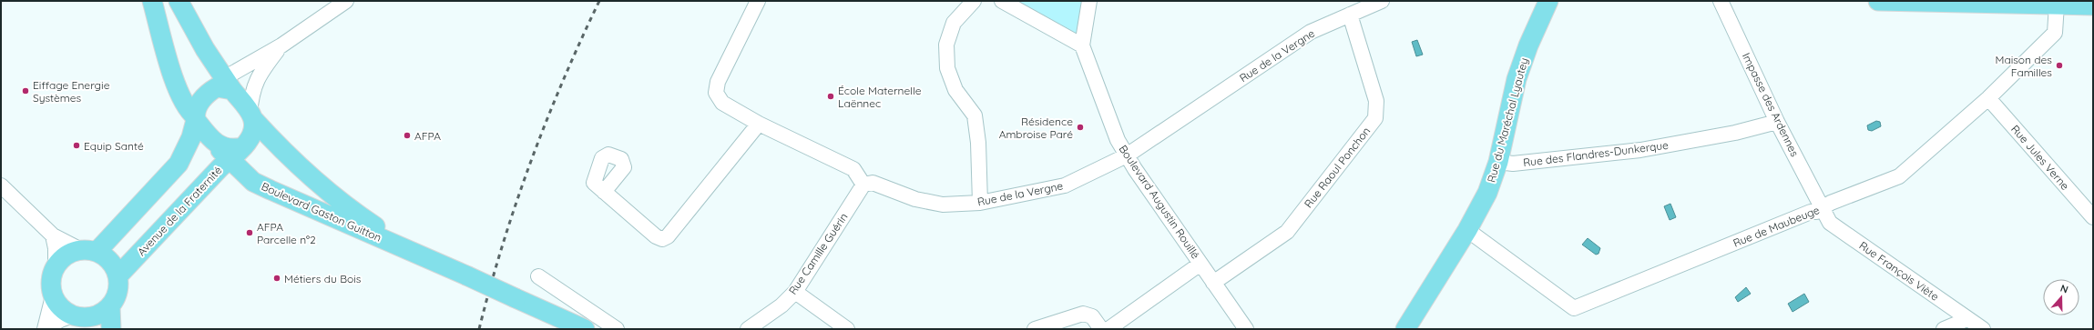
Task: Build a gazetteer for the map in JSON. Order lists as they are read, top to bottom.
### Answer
{
  "streets": {
    "main road": ["Rue du Maréchal Lyautey", "Avenue de la Fraternité", "Boulevard Gaston Guitton"],
    "street": [
      "Rue de la Vergne",
      "Impasse des Ardennes",
      "Rue des Flandres-Dunkerque",
      "Rue Jules Verne",
      "Rue Raoul Ponchon",
      "Boulevard Augustin Rouillé",
      "Rue de Maubeuge",
      "Rue Camille Guérin",
      "Rue François Viète"
    ]
  },
  "crossings": [
    ["Rue de la Vergne", "Rue Raoul Ponchon"],
    ["Rue de la Vergne", "Boulevard Augustin Rouillé"],
    ["Rue de la Vergne", "Rue Camille Guérin"],
    ["Impasse des Ardennes", "Rue des Flandres-Dunkerque"],
    ["Impasse des Ardennes", "Rue de Maubeuge"],
    ["Impasse des Ardennes", "Rue François Viète"],
    ["Rue du Maréchal Lyautey", "Rue des Flandres-Dunkerque"],
    ["Rue du Maréchal Lyautey", "Rue de Maubeuge"],
    ["Rue Jules Verne", "Rue de Maubeuge"],
    ["Rue Raoul Ponchon", "Boulevard Augustin Rouillé"],
    ["Avenue de la Fraternité", "Boulevard Gaston Guitton"],
    ["Rue de Maubeuge", "Rue François Viète"]
  ],
  "places": [
    "Maison des Familles",
    "Eiffage Energie Systèmes",
    "École Maternelle Laënnec",
    "Résidence Ambroise Paré",
    "AFPA",
    "Equip Santé",
    "AFPA Parcelle n°2",
    "Métiers du Bois"
  ],
  "north": "top"
}
